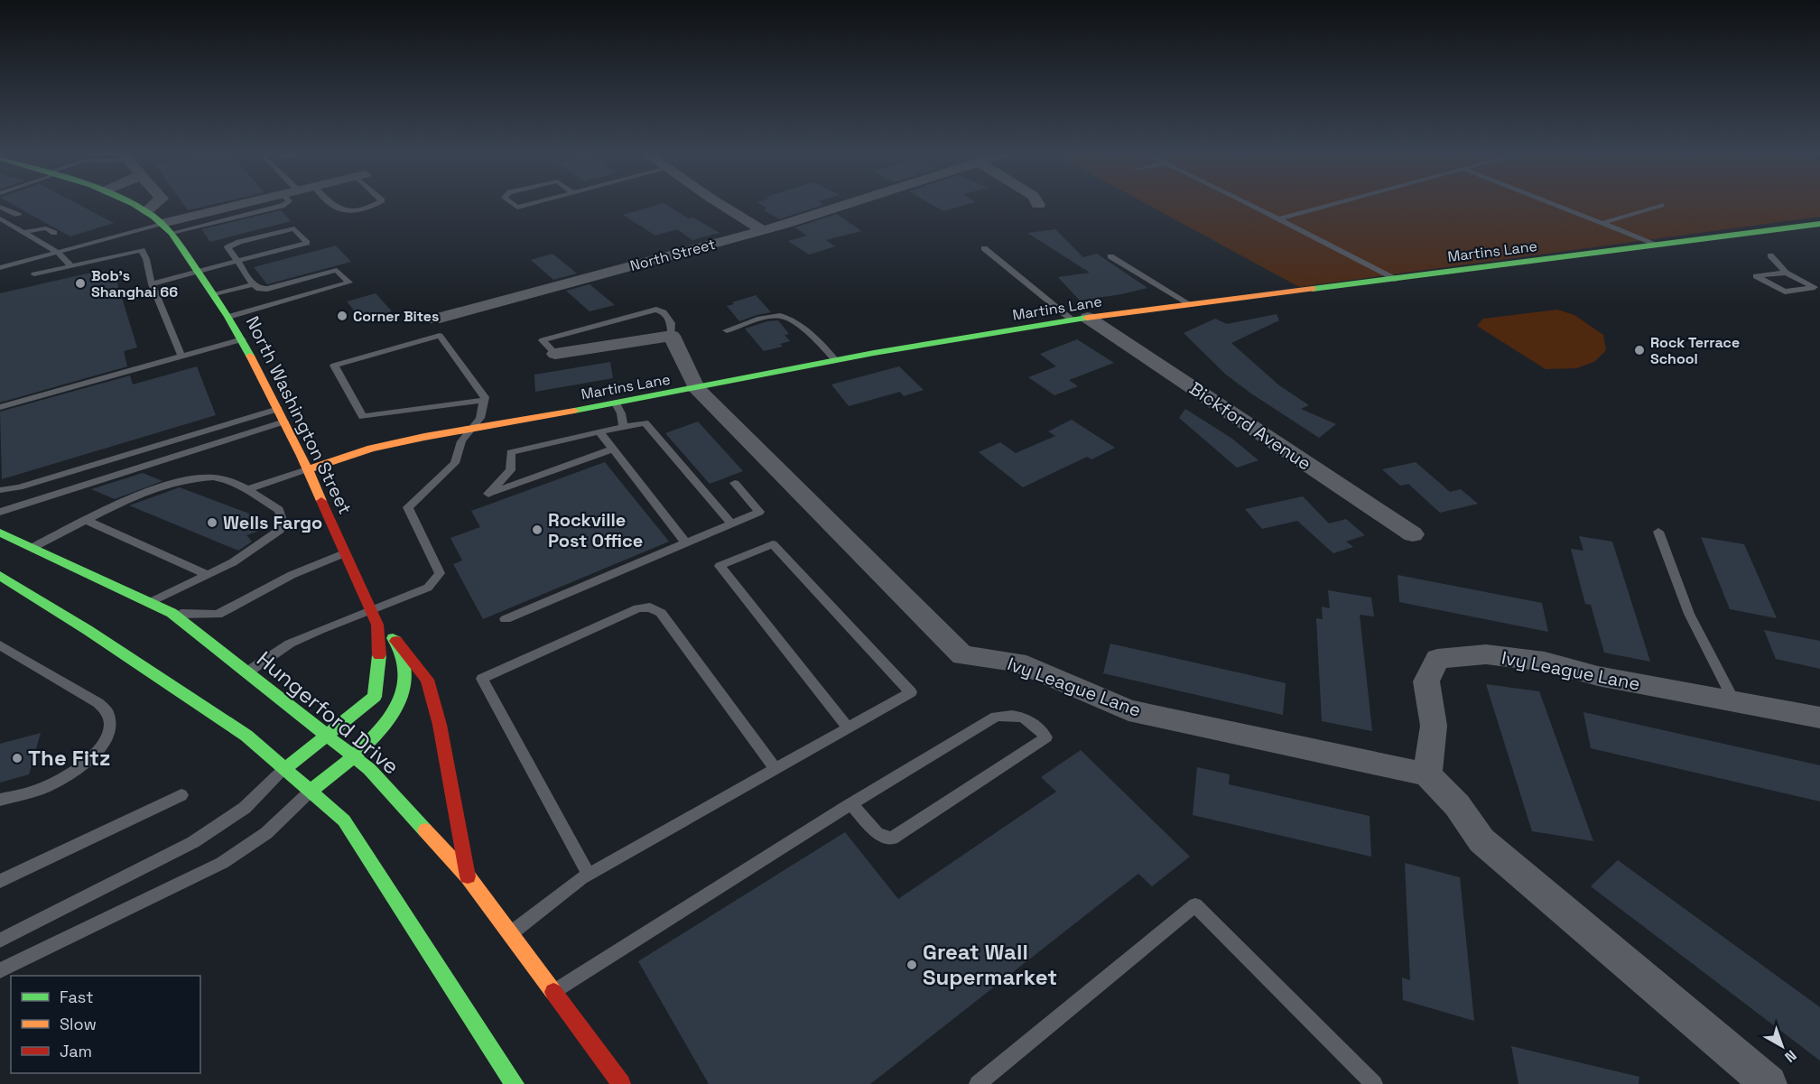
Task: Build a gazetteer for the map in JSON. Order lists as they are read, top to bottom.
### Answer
{
  "streets": {
    "street": [
      "Martins Lane",
      "North Street",
      "North Washington Street",
      "Bickford Avenue",
      "Ivy League Lane",
      "Hungerford Drive"
    ]
  },
  "crossings": [
    ["Martins Lane", "North Washington Street"],
    ["Martins Lane", "Bickford Avenue"],
    ["Martins Lane", "Ivy League Lane"],
    ["North Washington Street", "Hungerford Drive"]
  ],
  "places": [
    "Bob's Shanghai 66",
    "Corner Bites",
    "Rock Terrace School",
    "Wells Fargo",
    "Rockville Post Office",
    "The Fitz",
    "Great Wall Supermarket"
  ],
  "legend": ["Fast", "Slow", "Jam"],
  "north": "bottom right"
}
